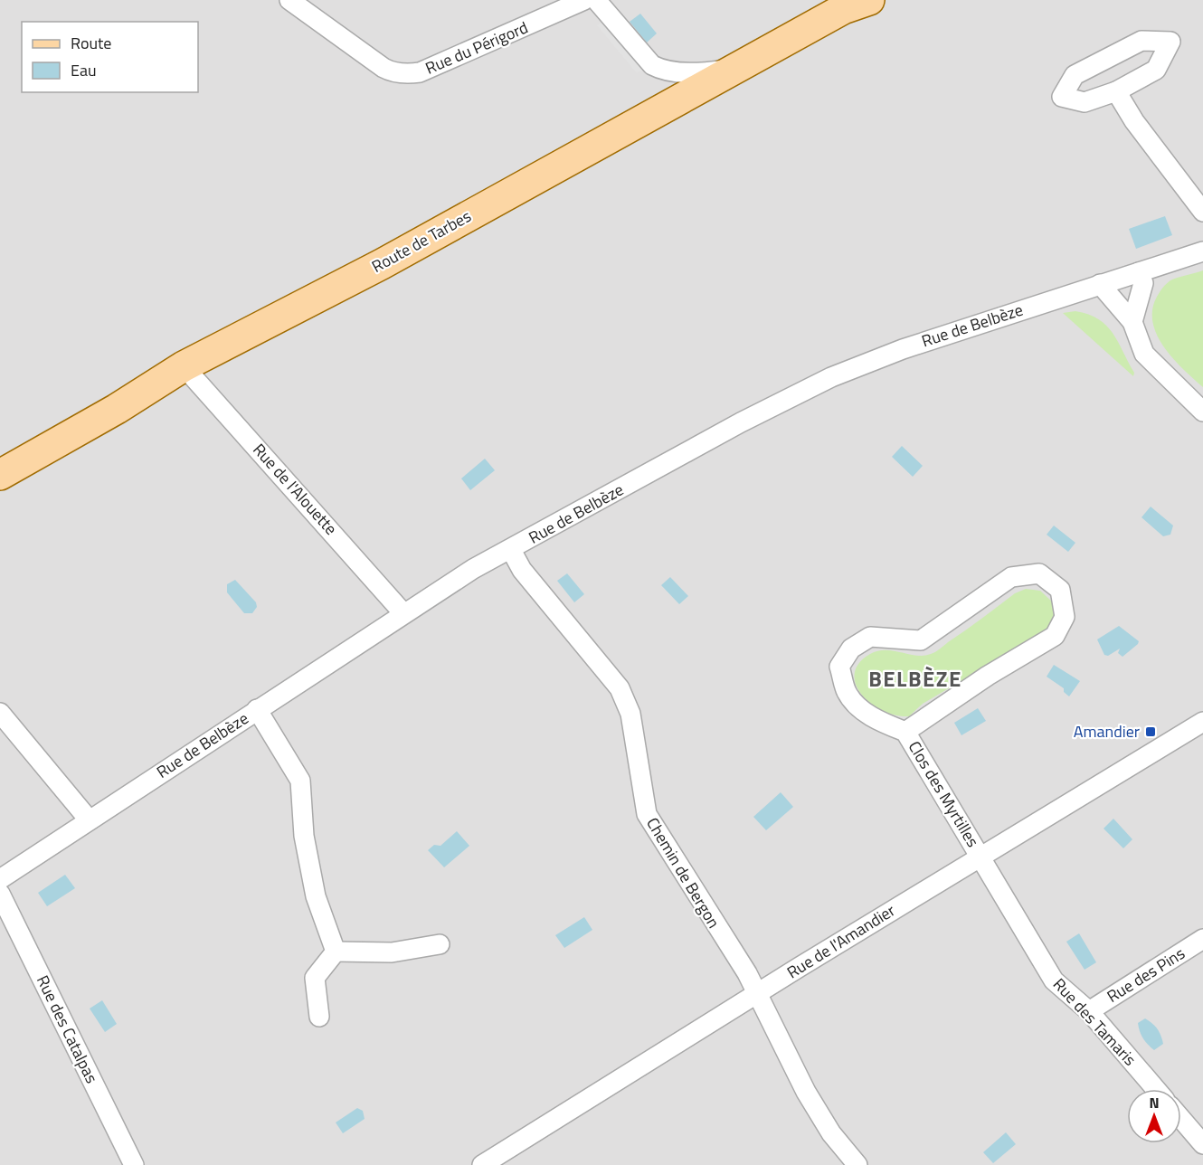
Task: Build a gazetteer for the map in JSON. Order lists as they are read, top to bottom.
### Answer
{
  "streets": {
    "main road": ["Route de Tarbes"],
    "street": [
      "Rue du Périgord",
      "Rue de Belbèze",
      "Rue de l'Alouette",
      "Clos des Myrtilles",
      "Chemin de Bergon",
      "Rue de l'Amandier",
      "Rue des Pins",
      "Rue des Tamaris",
      "Rue des Catalpas"
    ]
  },
  "crossings": [
    ["Route de Tarbes", "Rue de l'Alouette"],
    ["Rue de Belbèze", "Rue de l'Alouette"],
    ["Rue de Belbèze", "Chemin de Bergon"],
    ["Clos des Myrtilles", "Rue de l'Amandier"],
    ["Clos des Myrtilles", "Rue des Tamaris"],
    ["Chemin de Bergon", "Rue de l'Amandier"],
    ["Rue de l'Amandier", "Rue des Tamaris"],
    ["Rue des Pins", "Rue des Tamaris"]
  ],
  "districts": ["BELBÈZE"],
  "places": {
    "transit": ["Amandier"]
  },
  "legend": ["Route", "Eau"],
  "north": "top"
}
